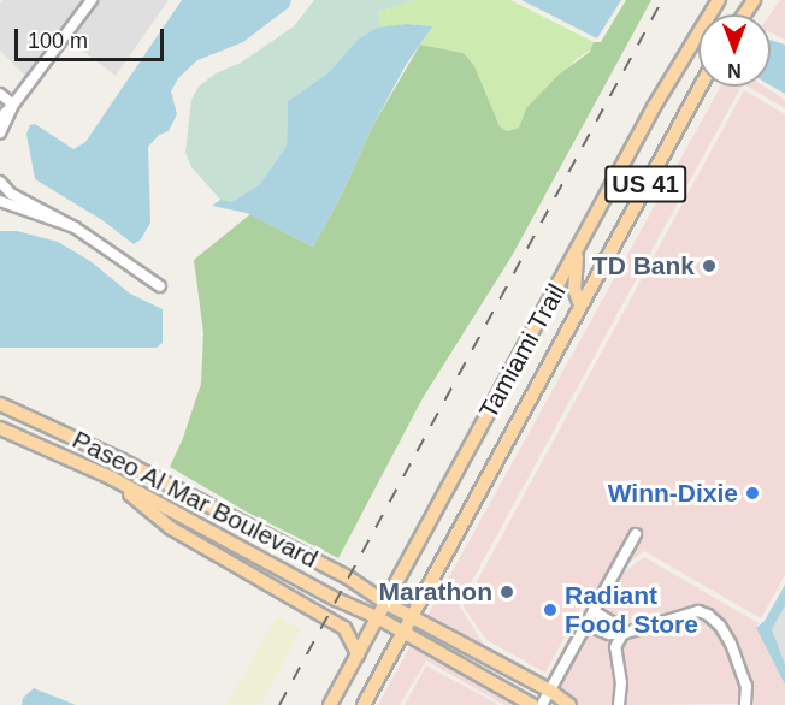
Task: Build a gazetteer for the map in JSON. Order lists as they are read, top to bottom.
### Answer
{
  "streets": {
    "main road": ["US 41", "Tamiami Trail", "Paseo Al Mar Boulevard"]
  },
  "crossings": [
    ["Tamiami Trail", "Paseo Al Mar Boulevard"]
  ],
  "places": [
    "TD Bank",
    "Winn-Dixie",
    "Marathon",
    "Radiant Food Store"
  ],
  "scale_bar": "100 m",
  "north": "bottom"
}
